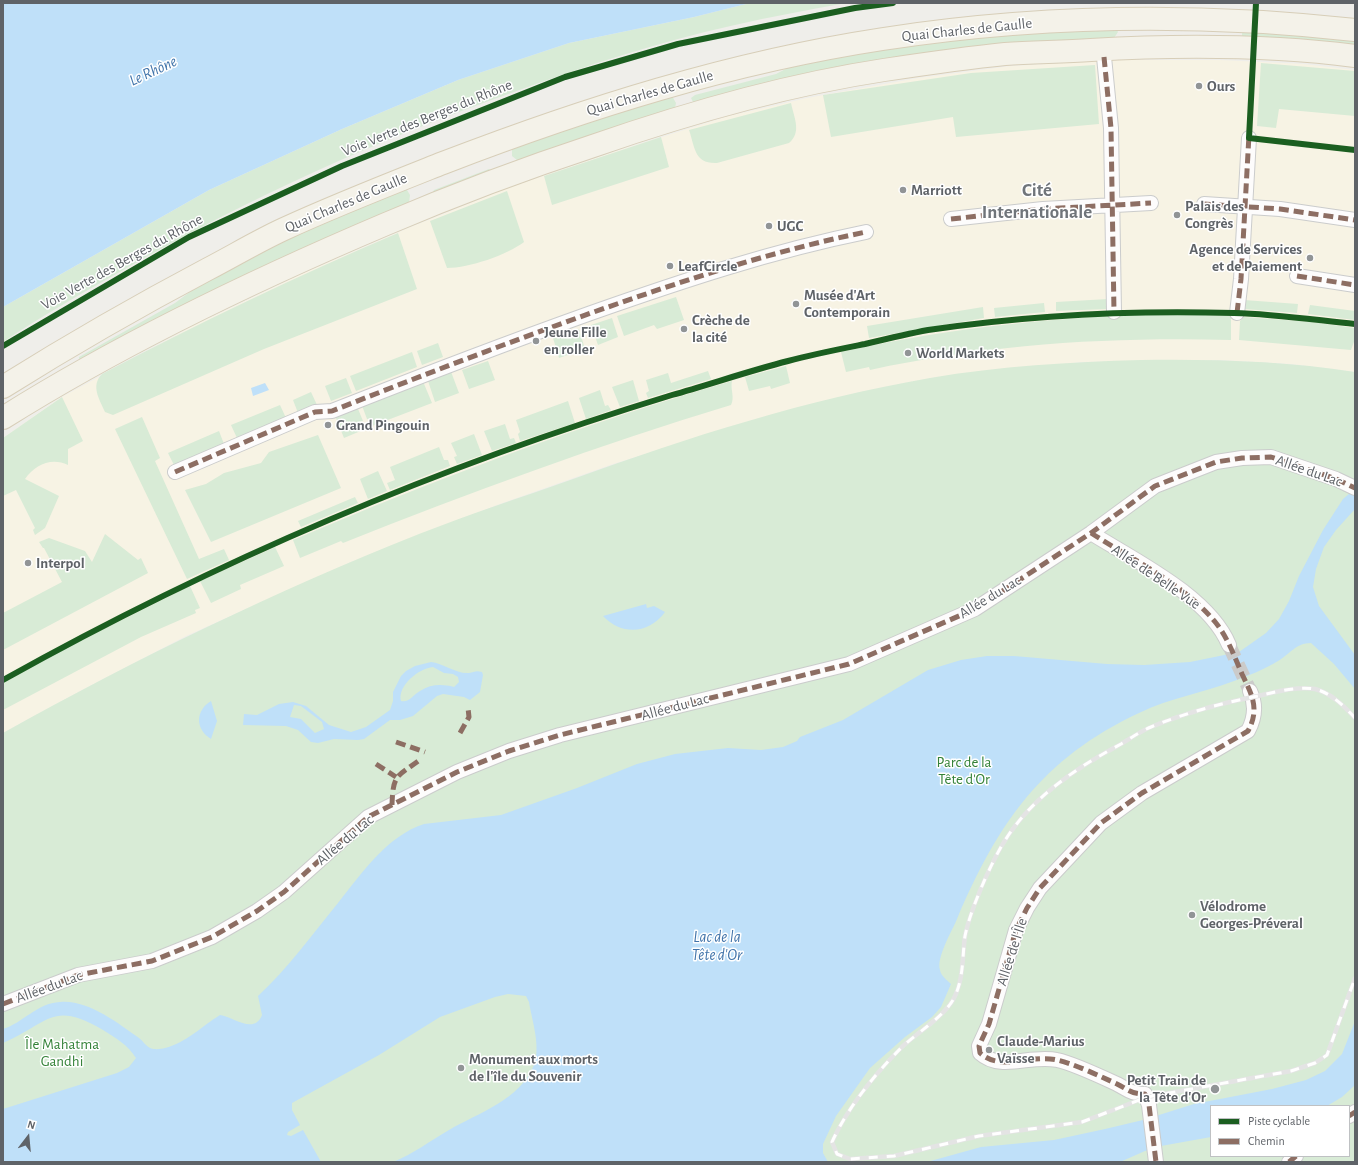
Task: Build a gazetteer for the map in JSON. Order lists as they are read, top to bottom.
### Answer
{
  "streets": {
    "main road": ["Quai Charles de Gaulle"],
    "street": ["Allée du Lac", "Allée de Belle Vue", "Allée de l'Île"],
    "cycle path": ["Voie Verte des Berges du Rhône"]
  },
  "crossings": [
    ["Allée du Lac", "Allée de Belle Vue"]
  ],
  "districts": ["Cité Internationale"],
  "water": ["Le Rhône", "Lac de la Tête d'Or"],
  "parks": ["Parc de la Tête d'Or", "Île Mahatma Gandhi"],
  "places": [
    "Ours",
    "Marriott",
    "Palais des Congrès",
    "UGC",
    "Agence de Services et de Paiement",
    "LeafCircle",
    "Musée d'Art Contemporain",
    "Crèche de la cité",
    "Jeune Fille en roller",
    "World Markets",
    "Grand Pingouin",
    "Interpol",
    "Vélodrome Georges-Préveral",
    "Claude-Marius Vaïsse",
    "Monument aux morts de l'île du Souvenir",
    "Petit Train de la Tête d'Or"
  ],
  "legend": ["Piste cyclable", "Chemin"],
  "north": "top"
}
